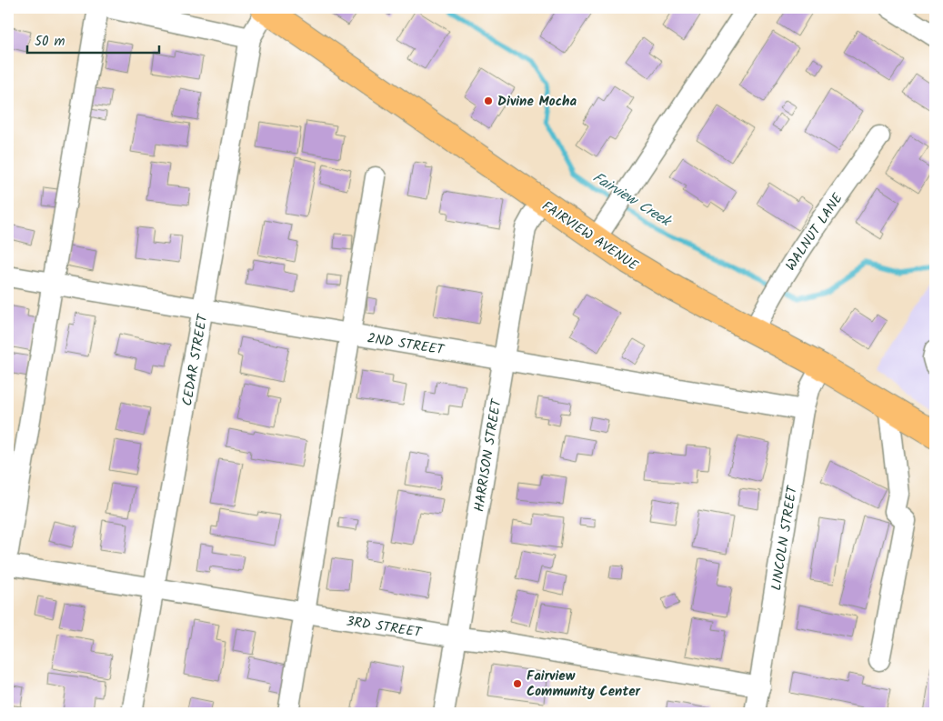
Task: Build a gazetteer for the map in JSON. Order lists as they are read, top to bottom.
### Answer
{
  "streets": {
    "main road": ["FAIRVIEW AVENUE"],
    "street": [
      "WALNUT LANE",
      "2ND STREET",
      "CEDAR STREET",
      "HARRISON STREET",
      "LINCOLN STREET",
      "3RD STREET"
    ]
  },
  "crossings": [
    ["WALNUT LANE", "FAIRVIEW AVENUE"],
    ["FAIRVIEW AVENUE", "CEDAR STREET"],
    ["FAIRVIEW AVENUE", "HARRISON STREET"],
    ["FAIRVIEW AVENUE", "LINCOLN STREET"],
    ["2ND STREET", "CEDAR STREET"],
    ["2ND STREET", "HARRISON STREET"],
    ["2ND STREET", "LINCOLN STREET"],
    ["CEDAR STREET", "3RD STREET"],
    ["HARRISON STREET", "3RD STREET"],
    ["LINCOLN STREET", "3RD STREET"]
  ],
  "water": ["Fairview Creek"],
  "places": ["Divine Mocha", "Fairview Community Center"],
  "scale_bar": "50 m"
}
